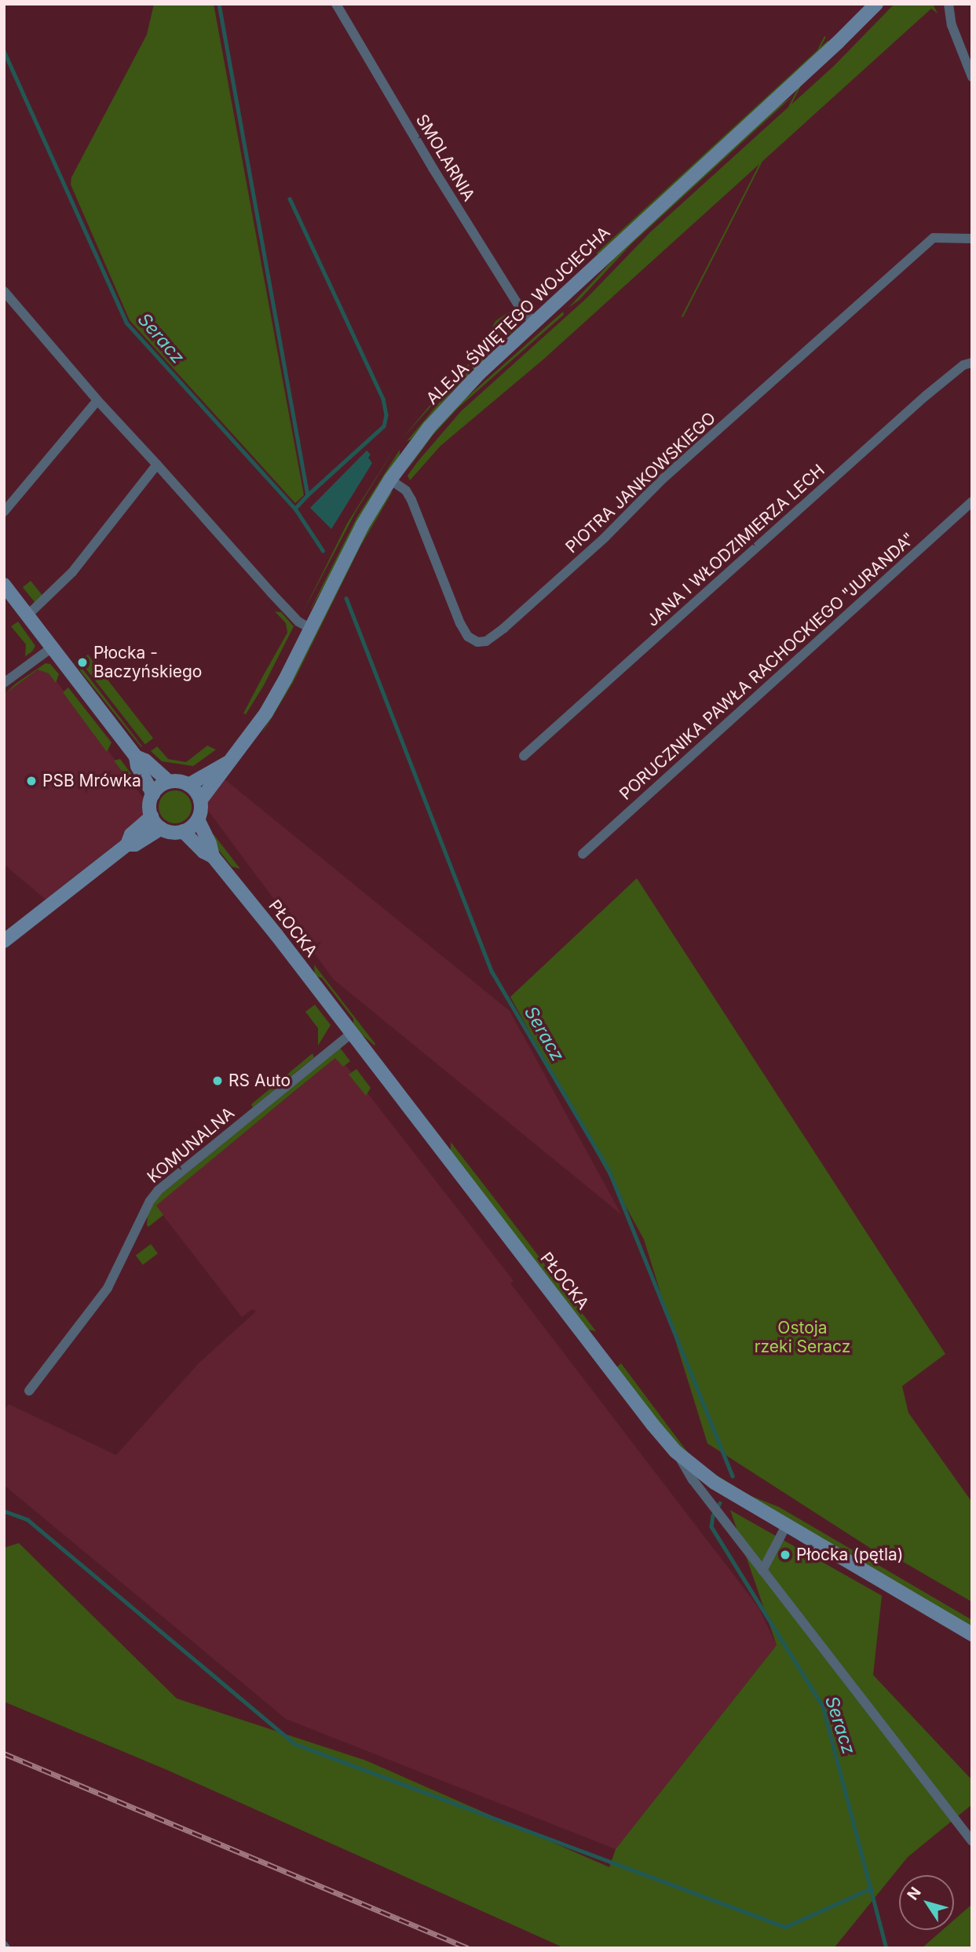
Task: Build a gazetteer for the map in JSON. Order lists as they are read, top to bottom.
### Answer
{
  "streets": {
    "street": [
      "SMOLARNIA",
      "ALEJA ŚWIĘTEGO WOJCIECHA",
      "PIOTRA JANKOWSKIEGO",
      "JANA I WŁODZIMIERZA LECH",
      "PORUCZNIKA PAWŁA RACHOCKIEGO \"JURANDA\"",
      "PŁOCKA",
      "KOMUNALNA"
    ]
  },
  "crossings": [
    ["SMOLARNIA", "ALEJA ŚWIĘTEGO WOJCIECHA"],
    ["ALEJA ŚWIĘTEGO WOJCIECHA", "PIOTRA JANKOWSKIEGO"],
    ["ALEJA ŚWIĘTEGO WOJCIECHA", "PŁOCKA"],
    ["PŁOCKA", "KOMUNALNA"]
  ],
  "water": ["Seracz"],
  "parks": ["Ostoja rzeki Seracz"],
  "places": [
    "Płocka - Baczyńskiego",
    "PSB Mrówka",
    "RS Auto",
    "Płocka (pętla)"
  ],
  "north": "top left"
}
